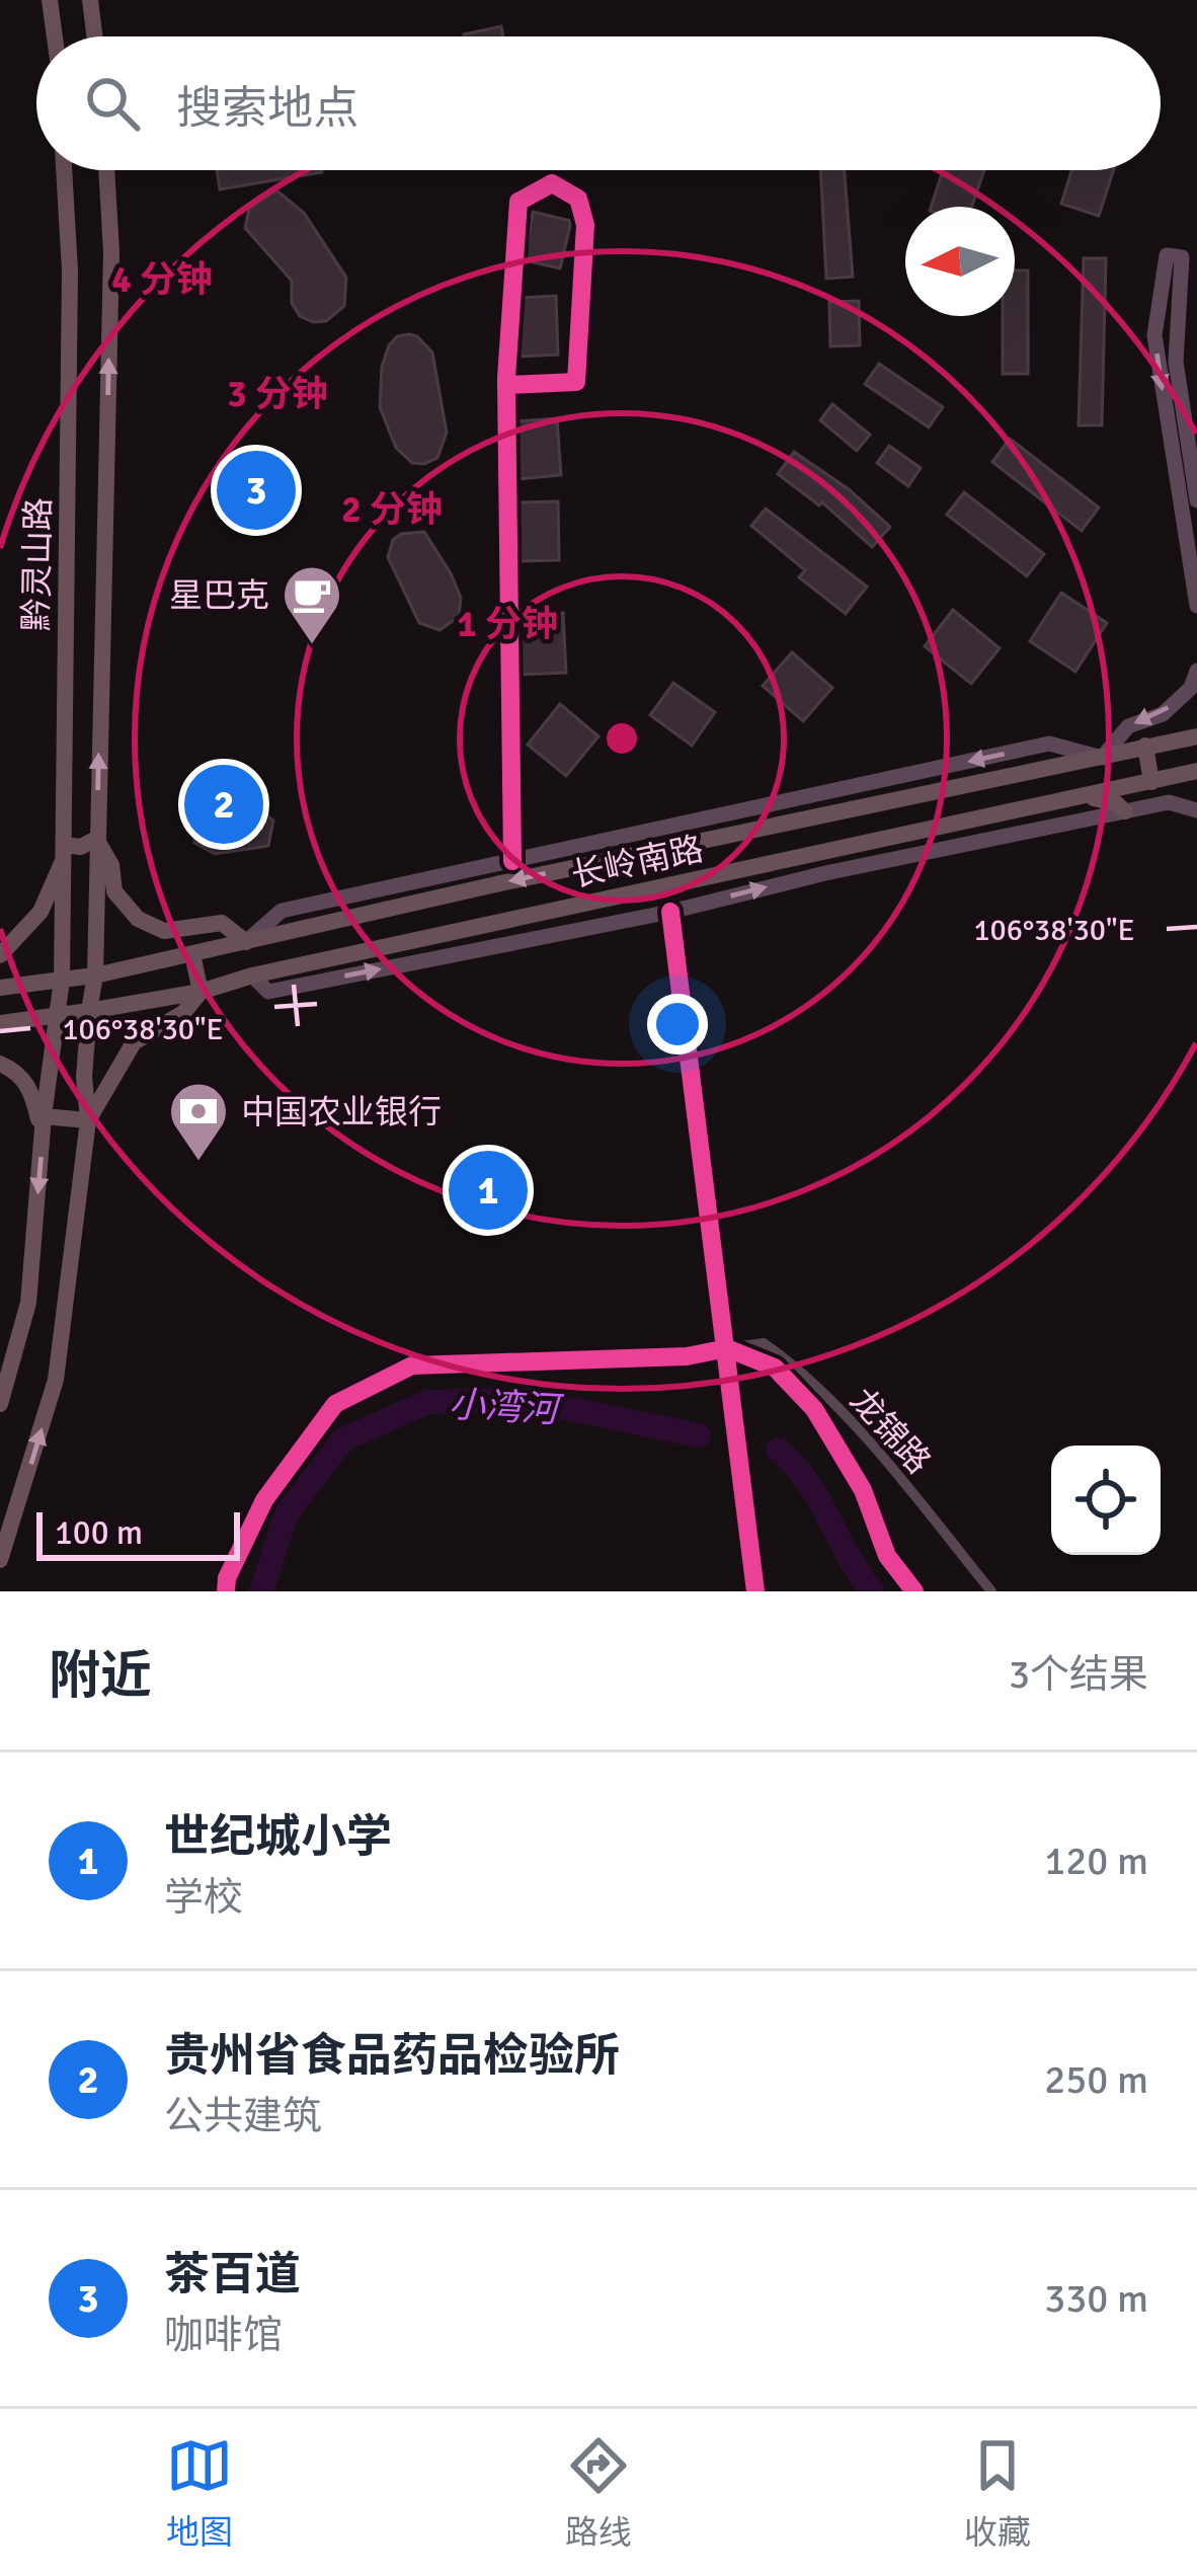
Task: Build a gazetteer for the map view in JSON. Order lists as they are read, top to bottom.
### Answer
{
  "streets": {
    "main road": ["黔灵山路", "长岭南路"],
    "street": ["龙锦路"]
  },
  "crossings": [
    ["黔灵山路", "长岭南路"]
  ],
  "water": ["小湾河"],
  "places": {
    "cafe": ["星巴克"],
    "bank": ["中国农业银行"]
  },
  "scale_bar": "100 m",
  "north": "left",
  "page": {
    "search": "搜索地点",
    "pins": ["3", "2", "1"],
    "scale": "100 m",
    "heading": ["附近", "3个结果"],
    "list": [
      {
        "mark": "1",
        "name": "世纪城小学",
        "note": "学校",
        "value": "120 m"
      },
      {
        "mark": "2",
        "name": "贵州省食品药品检验所",
        "note": "公共建筑",
        "value": "250 m"
      },
      {
        "mark": "3",
        "name": "茶百道",
        "note": "咖啡馆",
        "value": "330 m"
      }
    ],
    "nav": ["地图", "路线", "收藏"]
  },
  "coordinates": ["106°38'30\"E"],
  "rings": [
    "4 分钟",
    "3 分钟",
    "2 分钟",
    "1 分钟"
  ]
}
